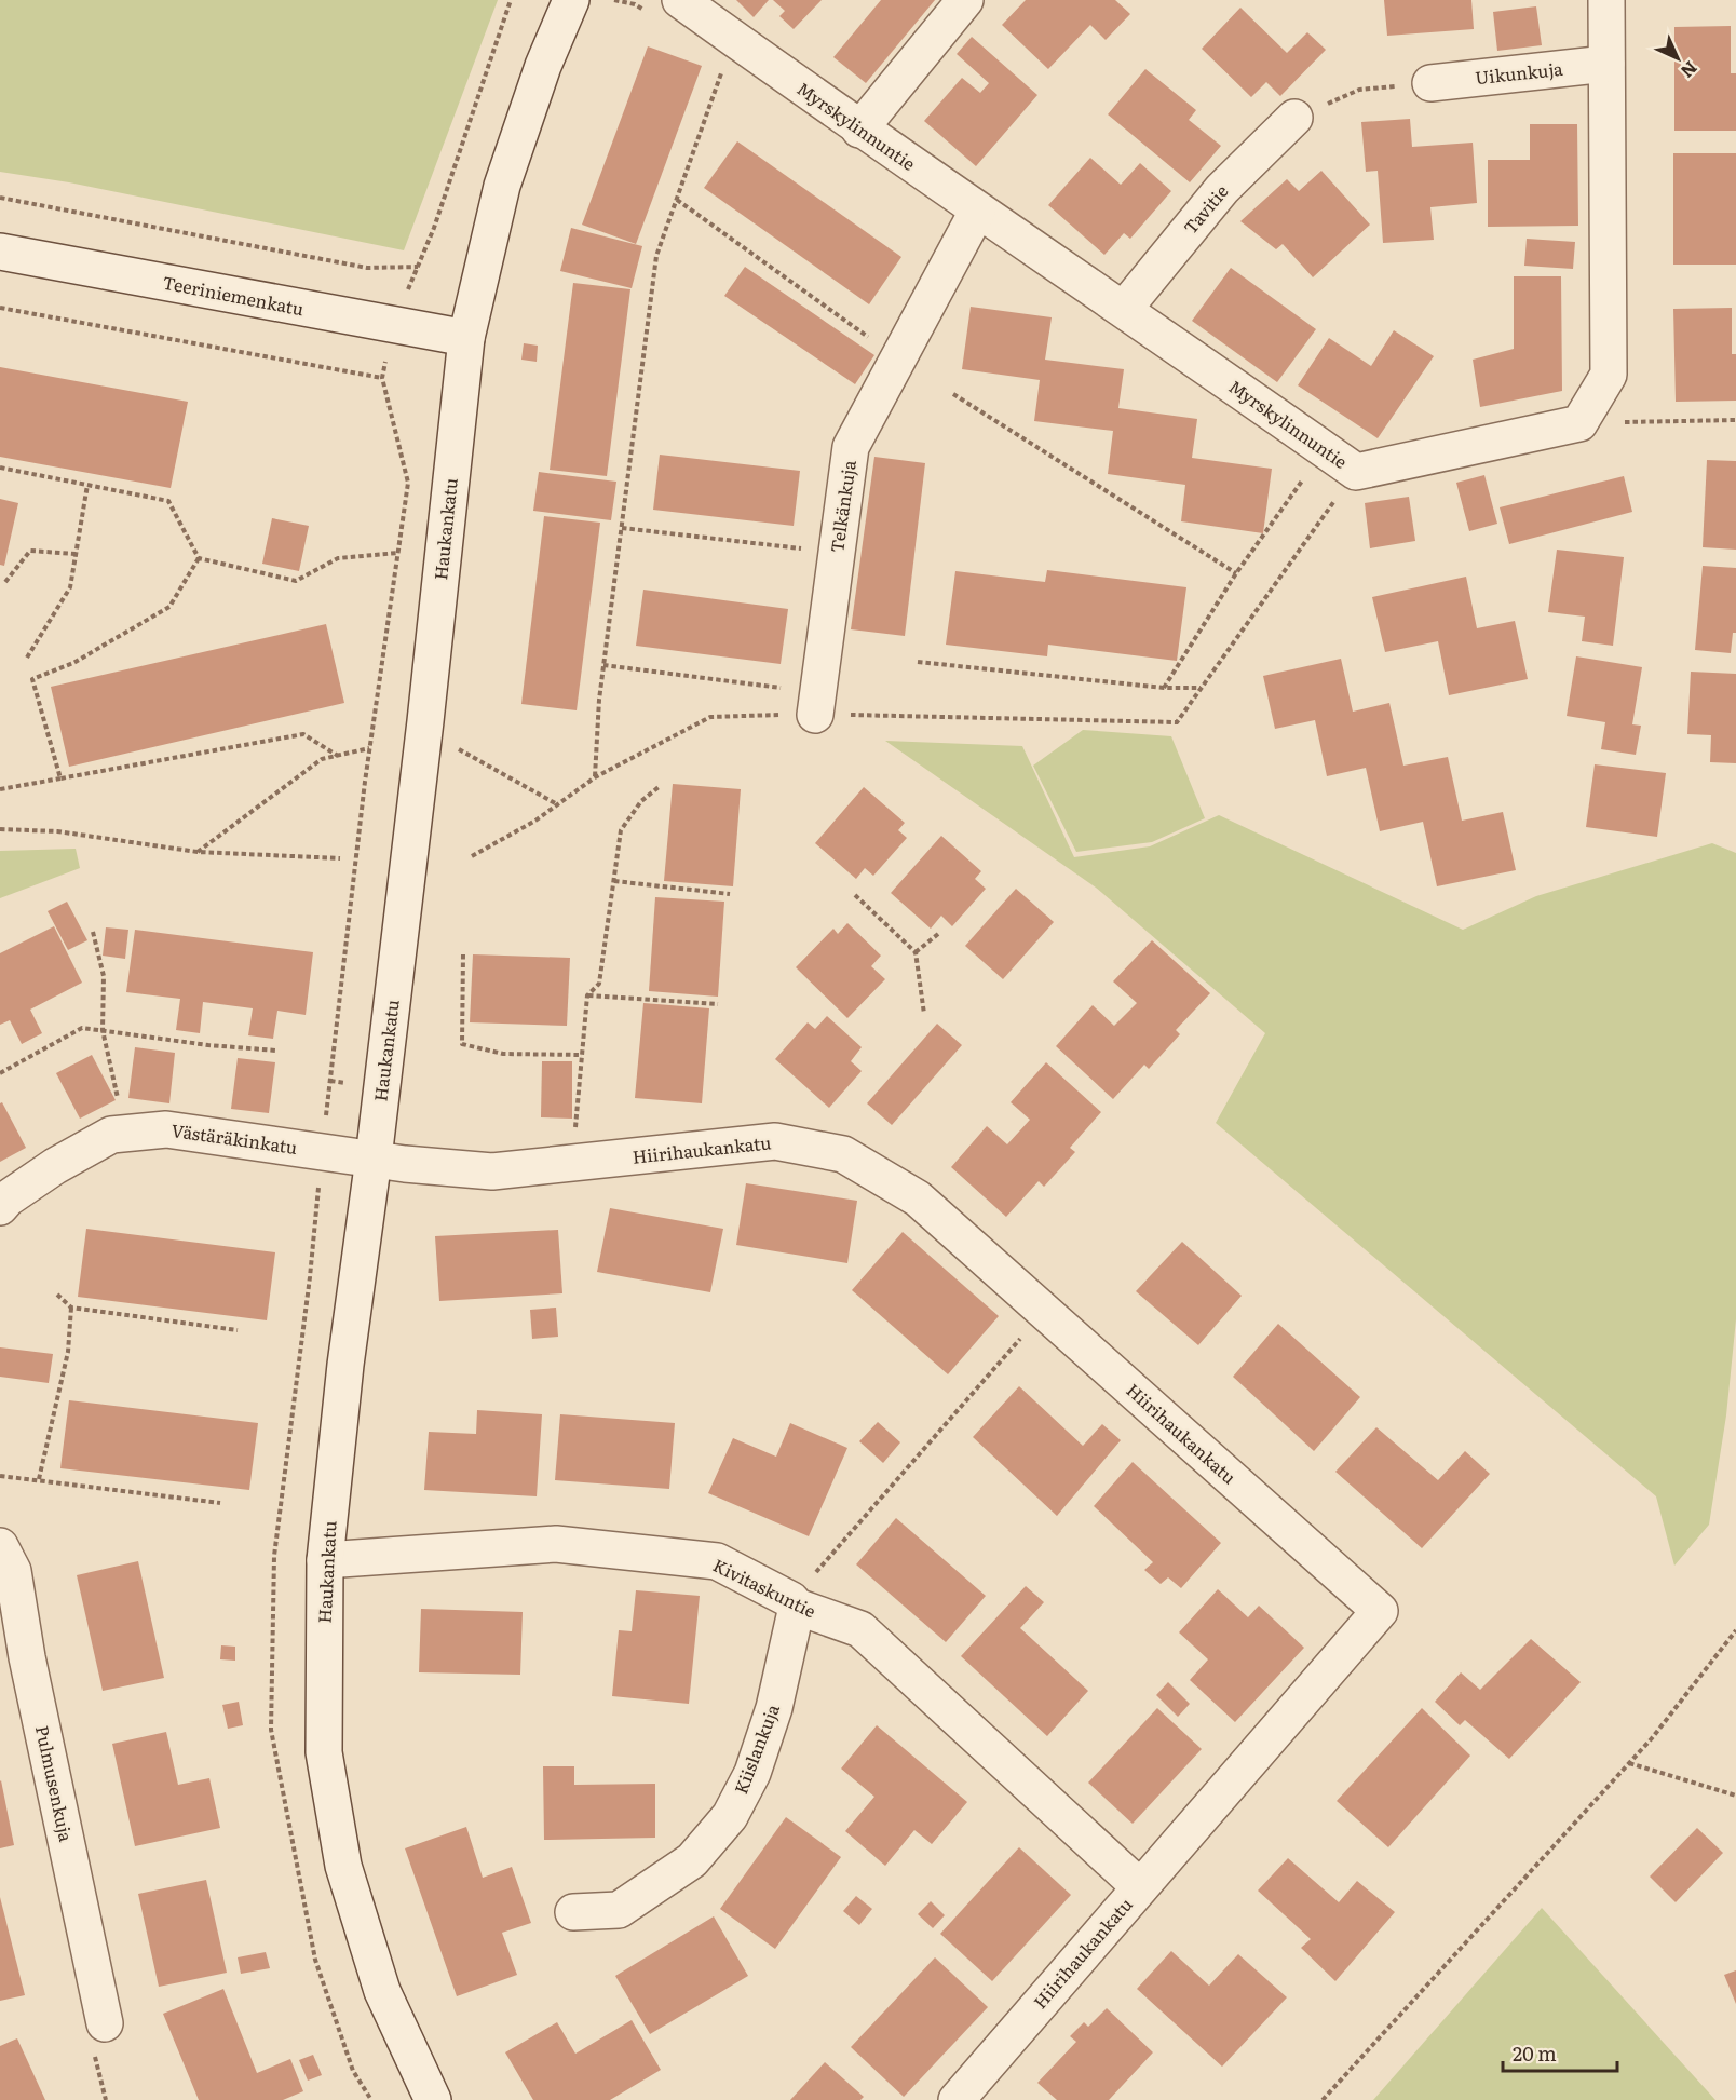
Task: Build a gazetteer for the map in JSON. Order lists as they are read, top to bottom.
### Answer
{
  "streets": {
    "street": [
      "Uikunkuja",
      "Myrskylinnuntie",
      "Tavitie",
      "Teeriniemenkatu",
      "Telkänkuja",
      "Haukankatu",
      "Västäräkinkatu",
      "Hiirihaukankatu",
      "Kivitaskuntie",
      "Kiislankuja",
      "Pulmusenkuja"
    ]
  },
  "crossings": [
    ["Myrskylinnuntie", "Tavitie"],
    ["Myrskylinnuntie", "Telkänkuja"],
    ["Teeriniemenkatu", "Haukankatu"],
    ["Haukankatu", "Västäräkinkatu"],
    ["Haukankatu", "Hiirihaukankatu"],
    ["Haukankatu", "Kivitaskuntie"],
    ["Västäräkinkatu", "Hiirihaukankatu"],
    ["Hiirihaukankatu", "Kivitaskuntie"],
    ["Kivitaskuntie", "Kiislankuja"]
  ],
  "scale_bar": "20 m",
  "north": "bottom right"
}
